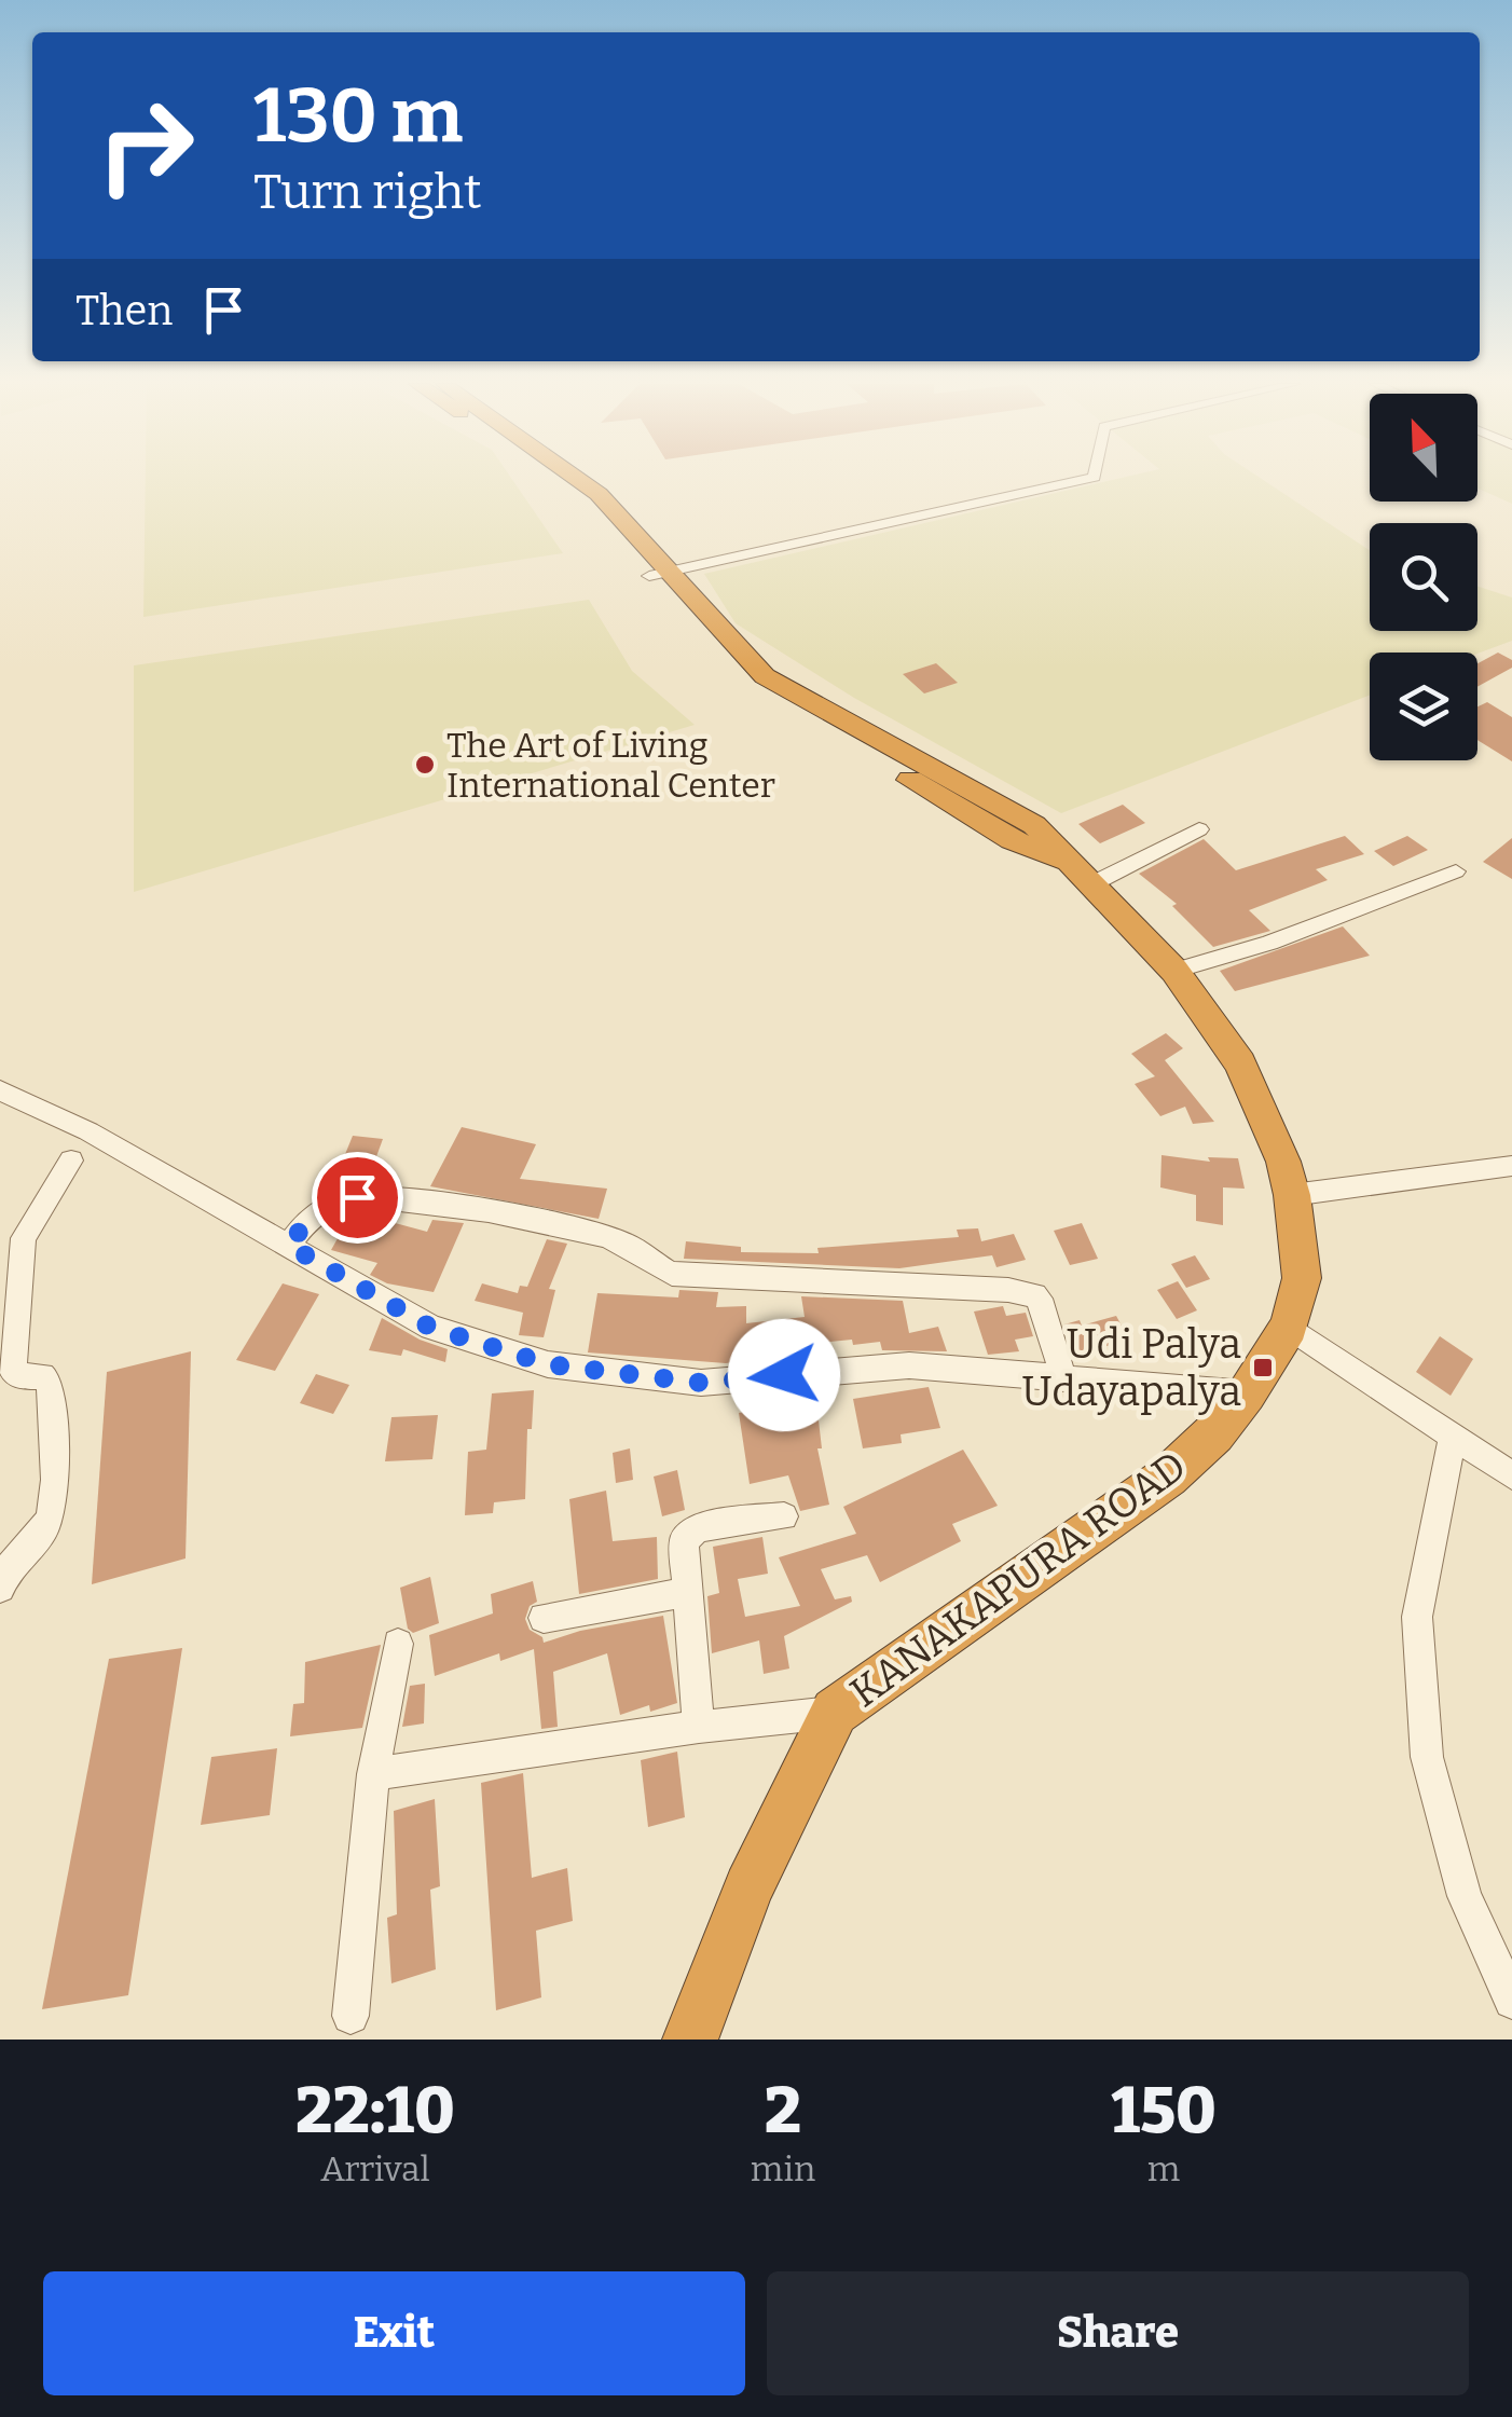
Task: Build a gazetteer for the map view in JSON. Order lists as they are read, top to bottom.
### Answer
{
  "streets": {
    "highway": ["KANAKAPURA ROAD"]
  },
  "places": {
    "other": ["The Art of Living International Center"],
    "transit": ["Udi Palya Udayapalya"]
  },
  "north": "top left",
  "page": {
    "turn": ["130 m", "Turn right"],
    "then": "Then",
    "eta": [
      "22:10",
      "Arrival",
      "2",
      "min",
      "150",
      "m"
    ],
    "buttons": ["Exit", "Share"]
  }
}
